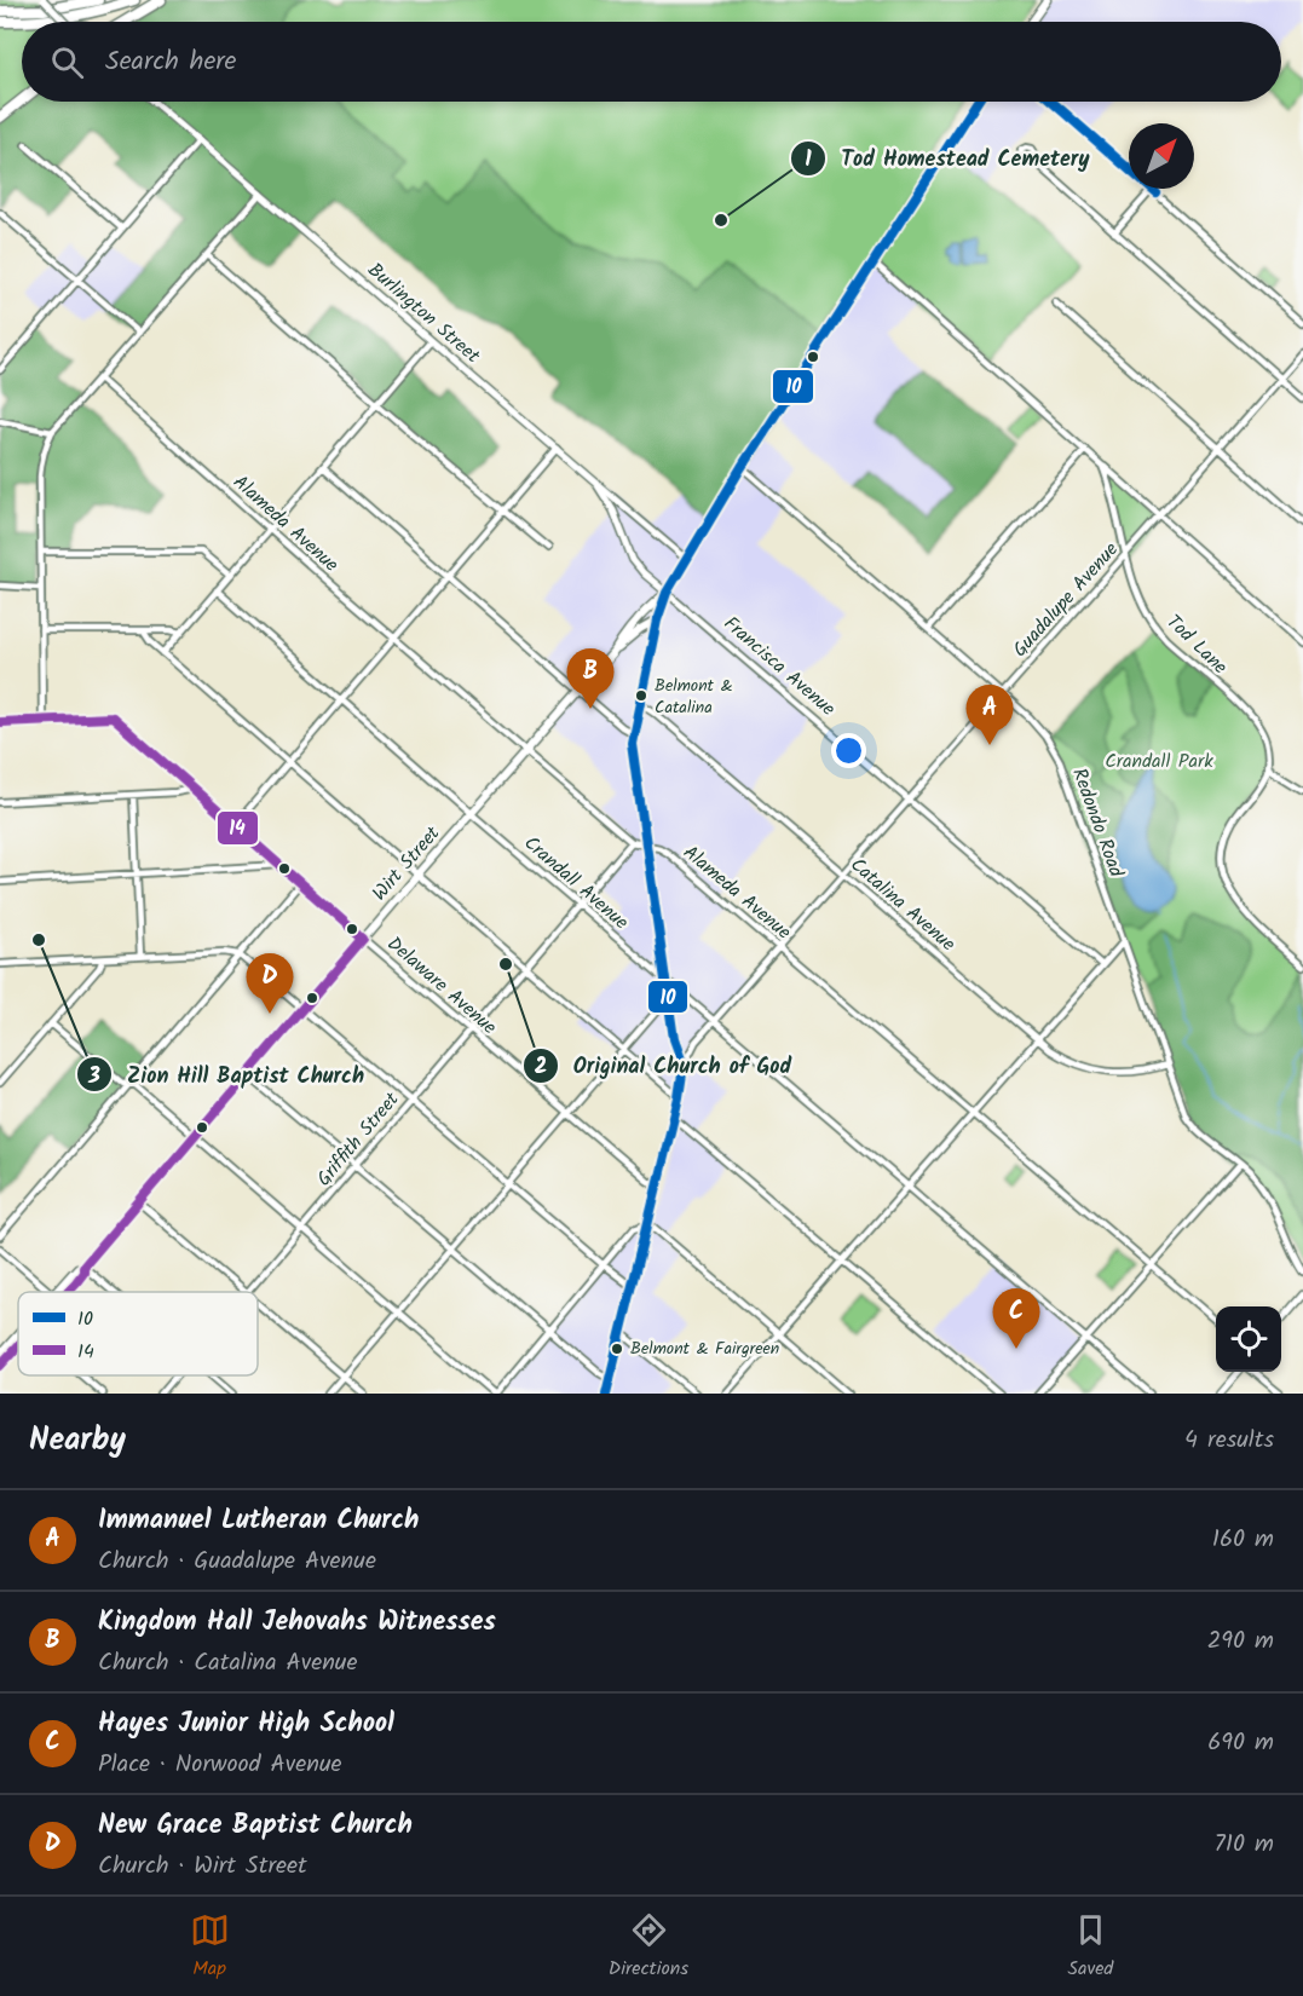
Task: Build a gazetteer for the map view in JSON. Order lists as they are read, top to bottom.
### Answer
{
  "streets": {
    "main road": ["Wirt Street"],
    "street": [
      "Burlington Street",
      "Alameda Avenue",
      "Guadalupe Avenue",
      "Tod Lane",
      "Francisca Avenue",
      "Redondo Road",
      "Crandall Avenue",
      "Catalina Avenue",
      "Delaware Avenue",
      "Griffith Street"
    ]
  },
  "crossings": [
    ["Burlington Street", "Francisca Avenue"],
    ["Alameda Avenue", "Guadalupe Avenue"],
    ["Alameda Avenue", "Wirt Street"],
    ["Alameda Avenue", "Griffith Street"],
    ["Guadalupe Avenue", "Tod Lane"],
    ["Guadalupe Avenue", "Francisca Avenue"],
    ["Guadalupe Avenue", "Redondo Road"],
    ["Guadalupe Avenue", "Crandall Avenue"],
    ["Guadalupe Avenue", "Catalina Avenue"],
    ["Francisca Avenue", "Wirt Street"],
    ["Redondo Road", "Catalina Avenue"],
    ["Wirt Street", "Crandall Avenue"],
    ["Wirt Street", "Delaware Avenue"],
    ["Crandall Avenue", "Griffith Street"],
    ["Delaware Avenue", "Griffith Street"]
  ],
  "parks": ["Crandall Park"],
  "places": [
    "Tod Homestead Cemetery",
    "Belmont & Catalina",
    "Zion Hill Baptist Church",
    "Original Church of God",
    "Belmont & Fairgreen"
  ],
  "lines": ["transit line 10", "transit line 14"],
  "legend": ["10", "14"],
  "north": "top right",
  "page": {
    "search": "Search here",
    "pins": [
      "B",
      "A",
      "D",
      "C"
    ],
    "heading": ["Nearby", "4 results"],
    "list": [
      {
        "mark": "A",
        "name": "Immanuel Lutheran Church",
        "note": "Church · Guadalupe Avenue",
        "value": "160 m"
      },
      {
        "mark": "B",
        "name": "Kingdom Hall Jehovahs Witnesses",
        "note": "Church · Catalina Avenue",
        "value": "290 m"
      },
      {
        "mark": "C",
        "name": "Hayes Junior High School",
        "note": "Place · Norwood Avenue",
        "value": "690 m"
      },
      {
        "mark": "D",
        "name": "New Grace Baptist Church",
        "note": "Church · Wirt Street",
        "value": "710 m"
      }
    ],
    "nav": ["Map", "Directions", "Saved"]
  }
}
